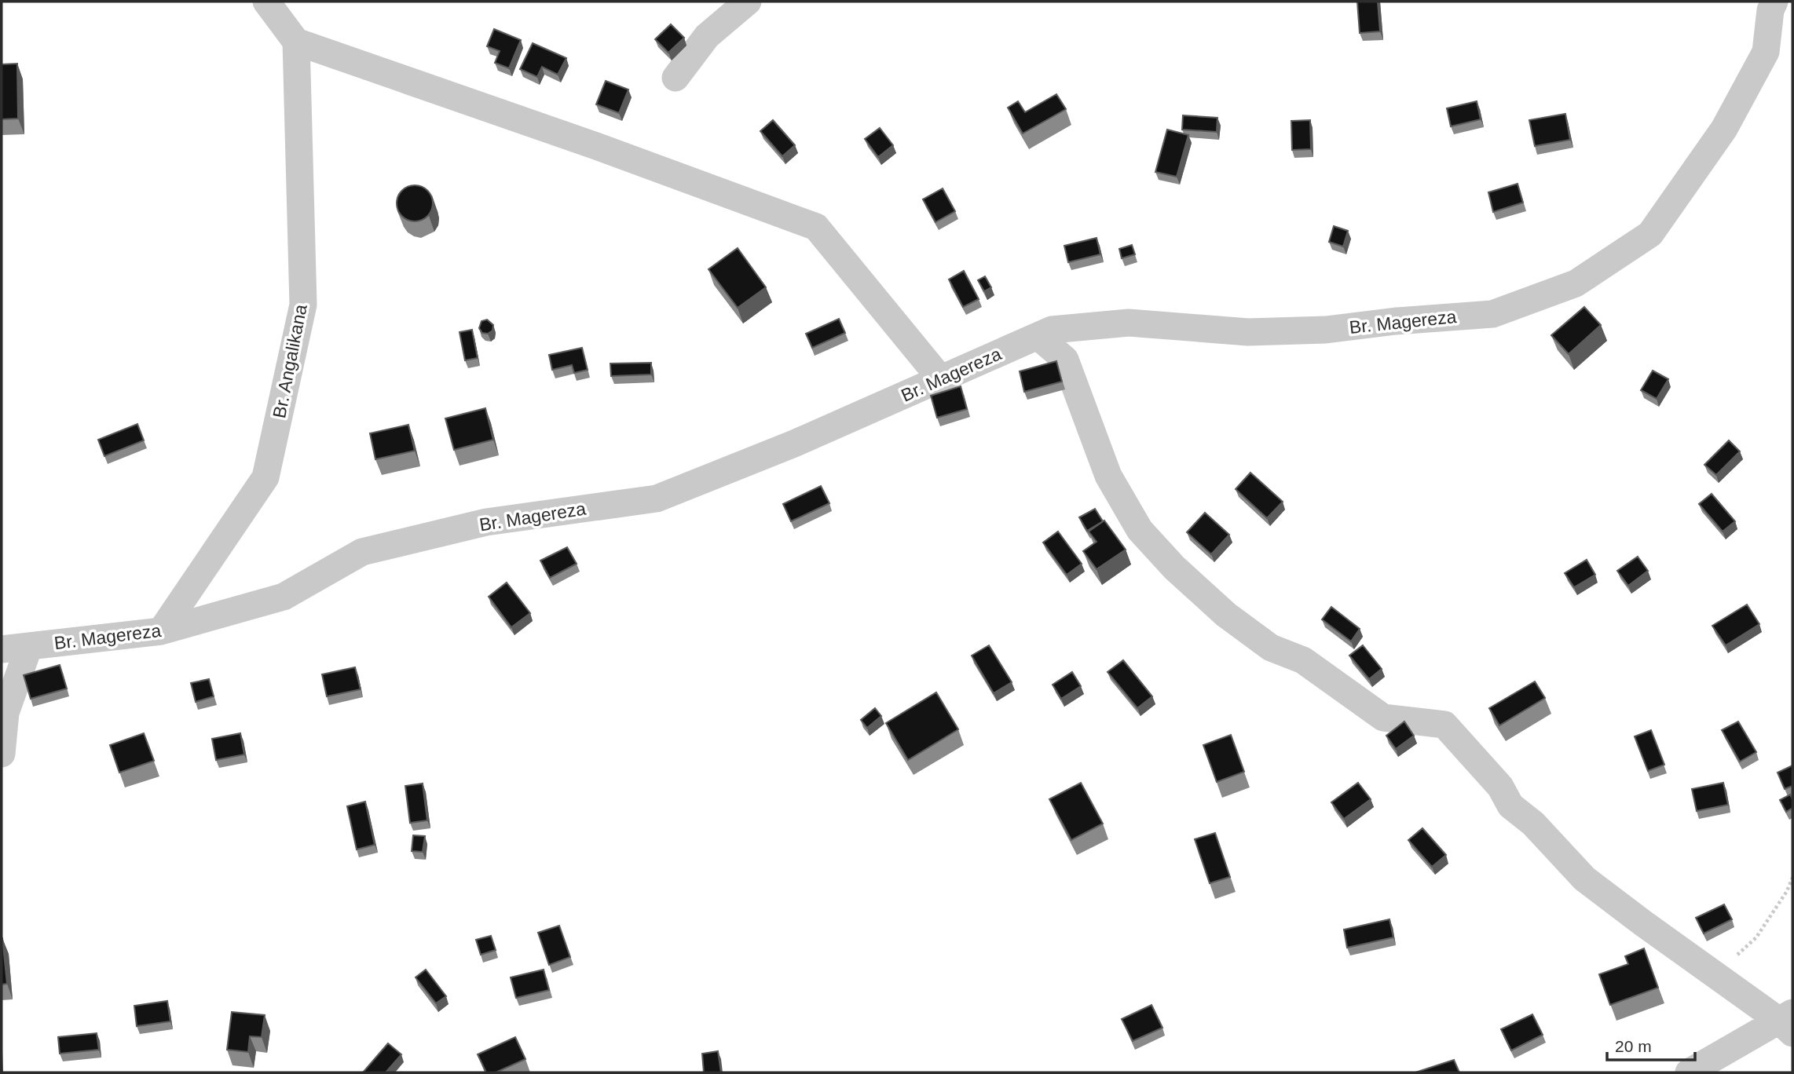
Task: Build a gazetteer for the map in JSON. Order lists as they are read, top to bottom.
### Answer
{
  "streets": {
    "street": ["Br. Magereza", "Br. Angalikana"]
  },
  "crossings": [
    ["Br. Magereza", "Br. Angalikana"]
  ],
  "scale_bar": "20 m"
}
